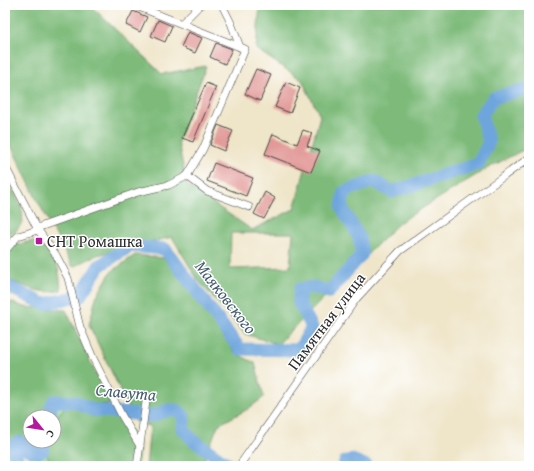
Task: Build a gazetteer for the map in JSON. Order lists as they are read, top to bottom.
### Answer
{
  "streets": {
    "street": ["Памятная улица"]
  },
  "water": ["Маяковского", "Славута"],
  "places": {
    "transit": ["СНТ Ромашка"]
  },
  "north": "bottom right"
}
